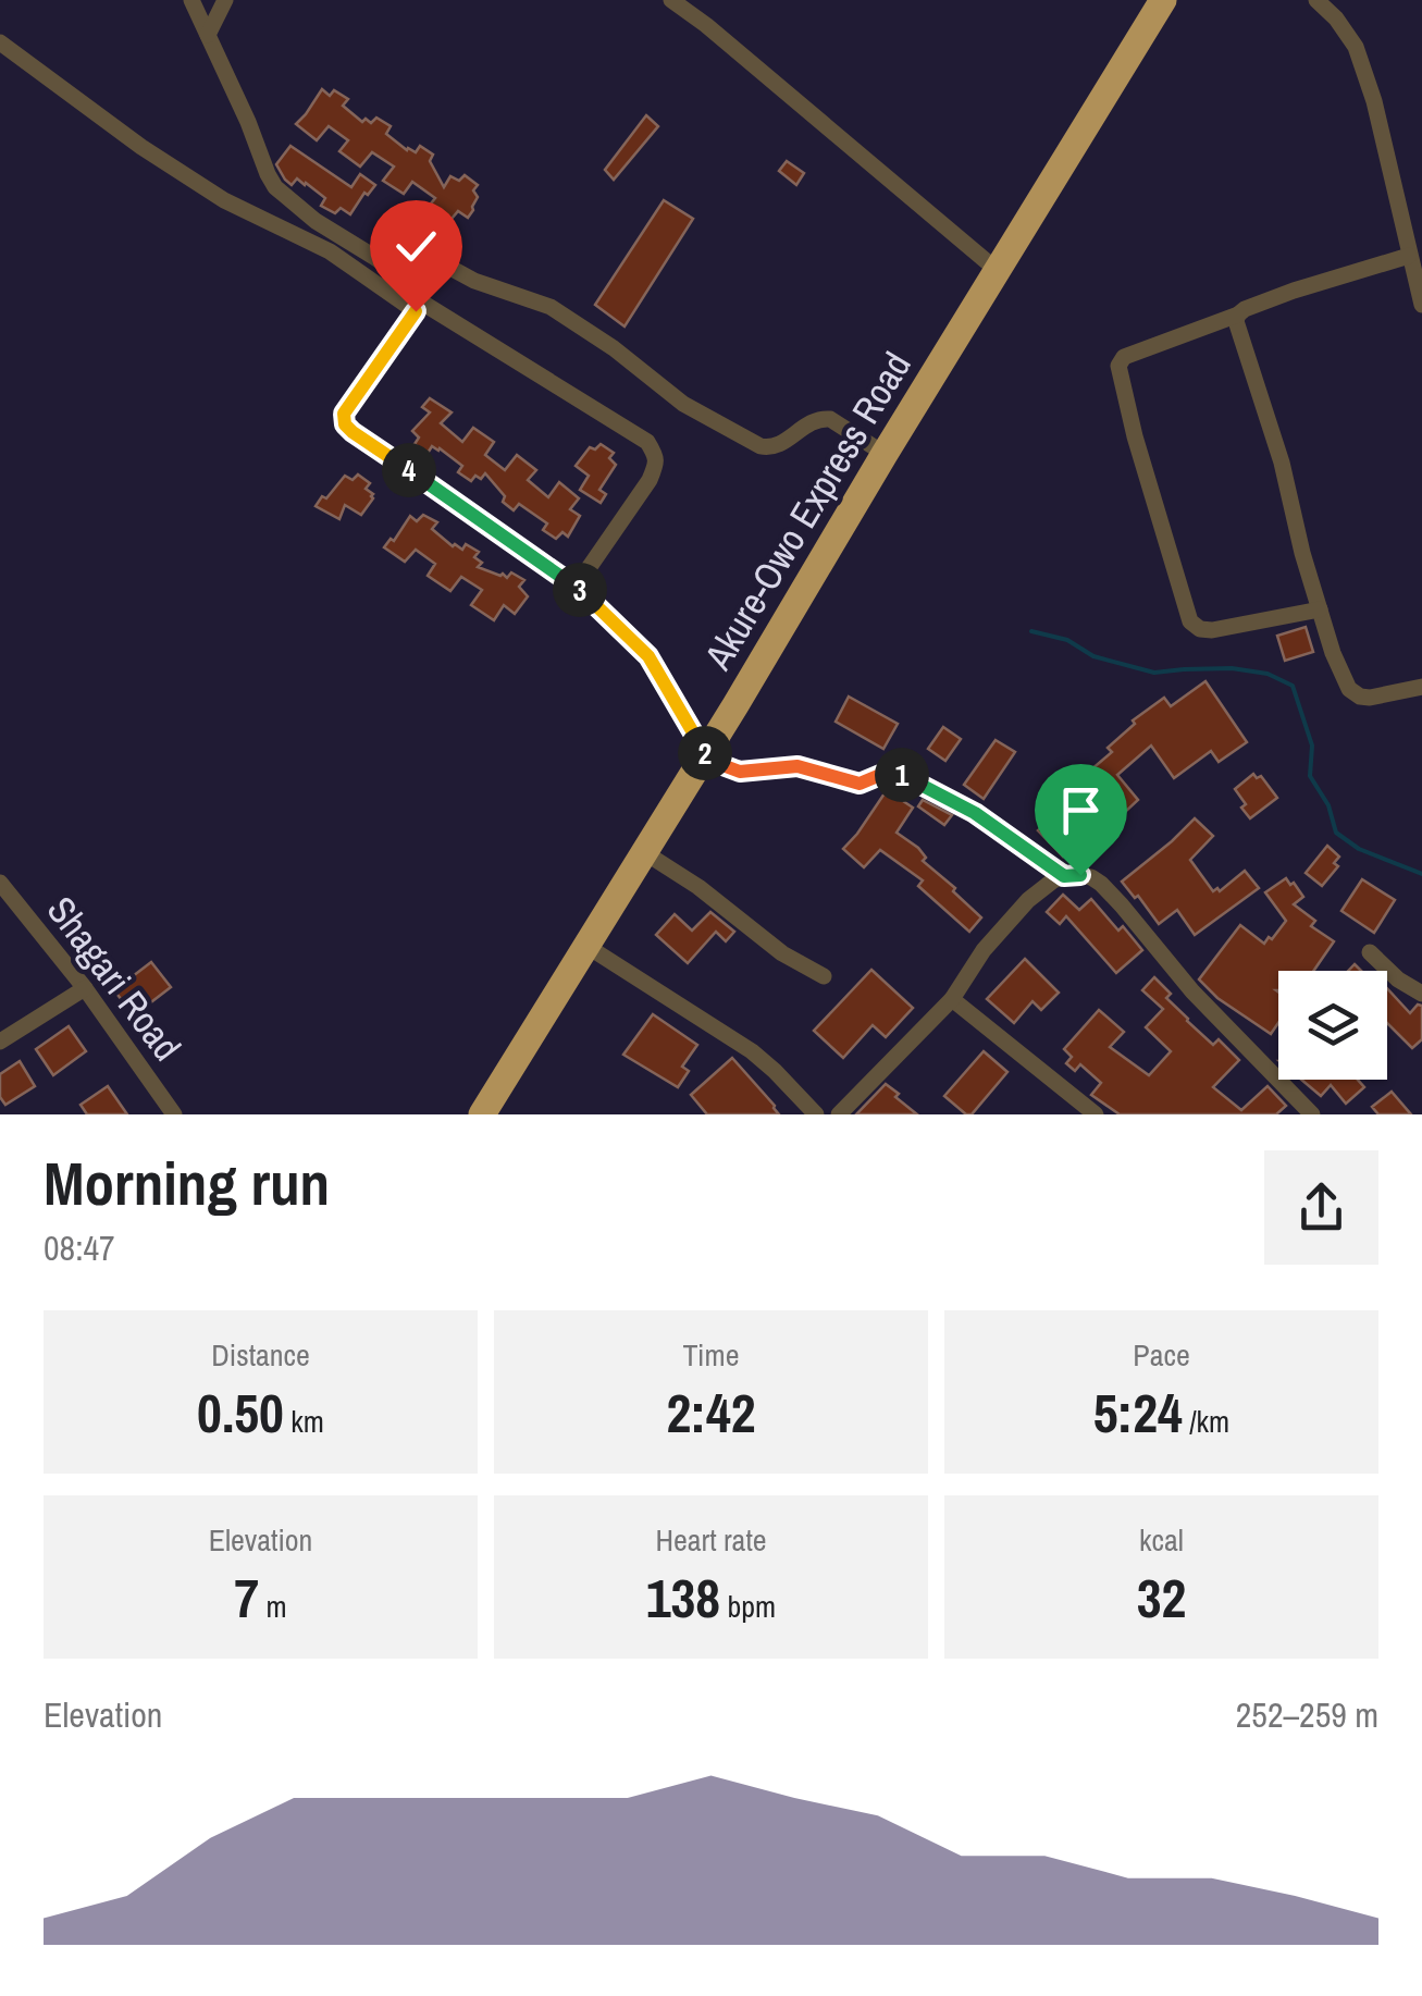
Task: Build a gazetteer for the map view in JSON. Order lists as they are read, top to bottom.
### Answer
{
  "streets": {
    "highway": ["Akure-Owo Express Road"],
    "street": ["Shagari Road"]
  },
  "page": {
    "pins": [
      "4",
      "3",
      "2",
      "1"
    ],
    "heading": ["Morning run", "08:47"],
    "stats": [
      ["Distance", "0.50 km"],
      ["Time", "2:42"],
      ["Pace", "5:24 /km"],
      ["Elevation", "7 m"],
      ["Heart rate", "138 bpm"],
      ["kcal", "32"]
    ],
    "chart": ["Elevation", "252–259 m"]
  }
}
